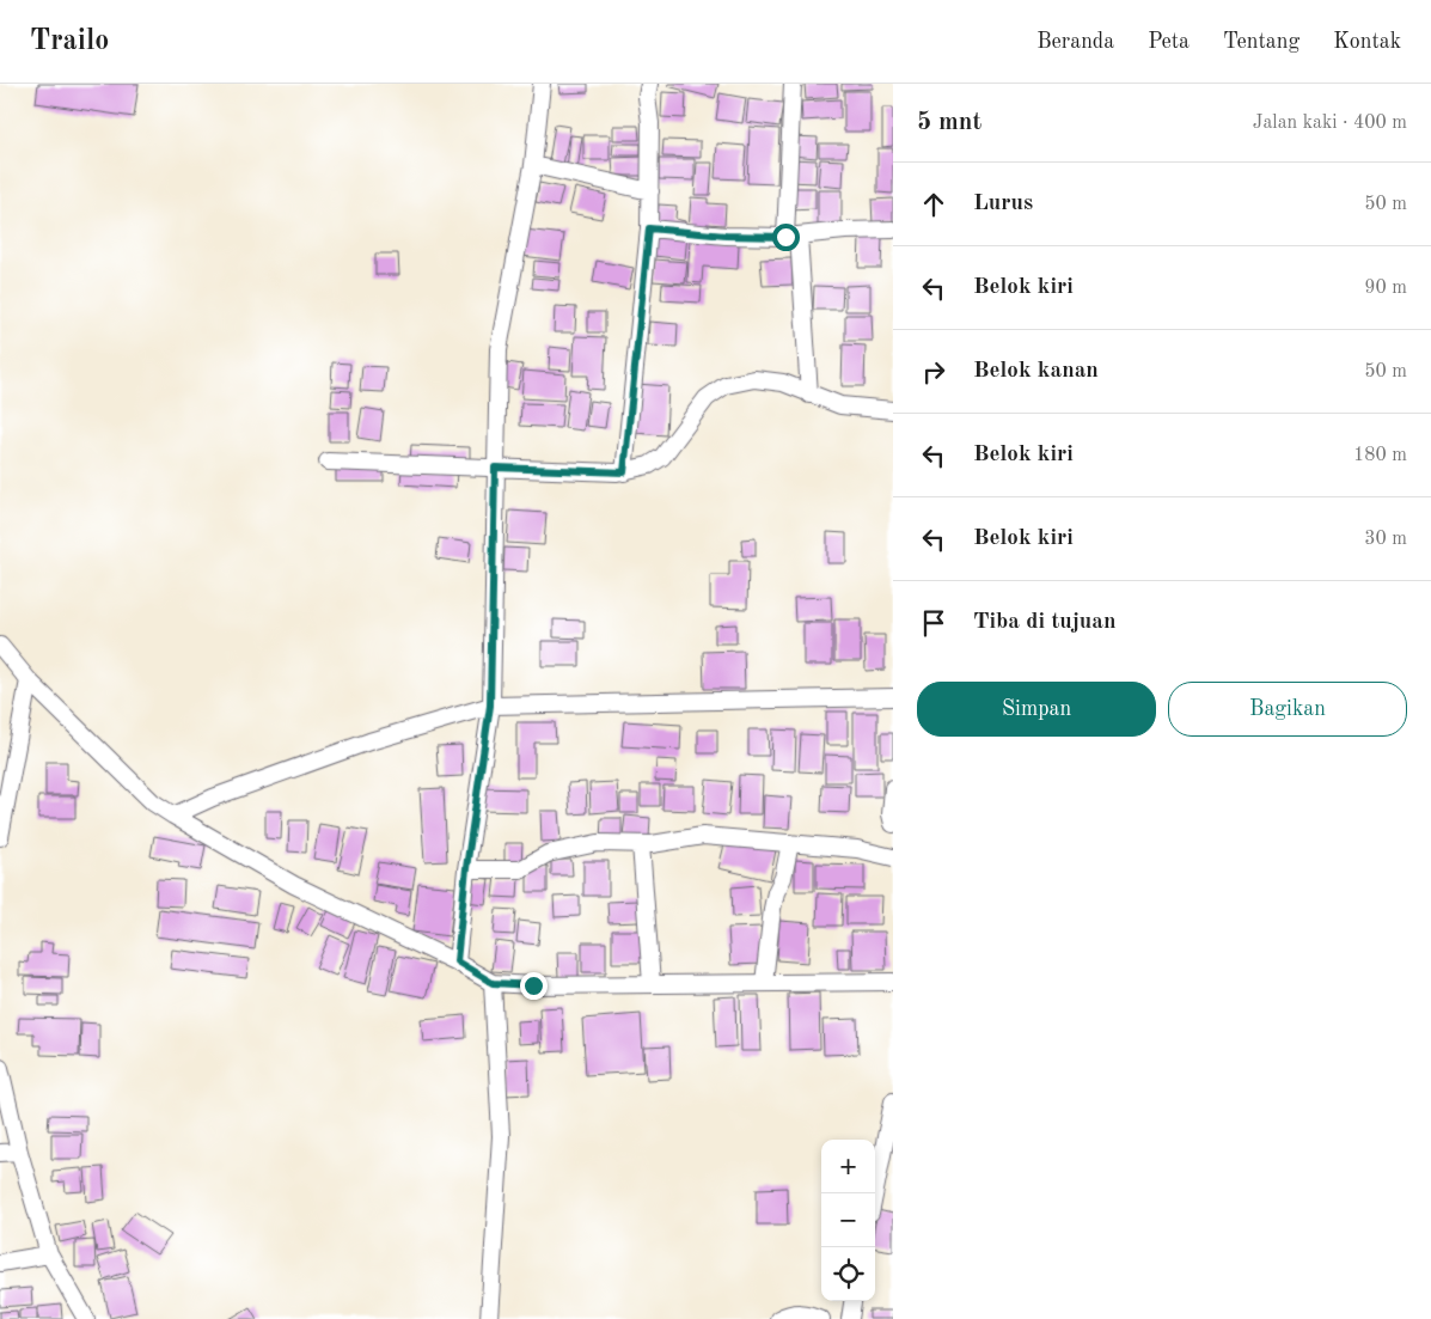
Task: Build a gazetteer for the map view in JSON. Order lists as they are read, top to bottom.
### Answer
{
  "page": {
    "header": "Trailo",
    "nav": [
      "Beranda",
      "Peta",
      "Tentang",
      "Kontak"
    ],
    "heading": ["5 mnt", "Jalan kaki · 400 m"],
    "list": [
      ["Lurus", "50 m"],
      ["Belok kiri", "90 m"],
      ["Belok kanan", "50 m"],
      ["Belok kiri", "180 m"],
      ["Belok kiri", "30 m"],
      "Tiba di tujuan"
    ],
    "buttons": ["Simpan", "Bagikan"],
    "map_buttons": ["+", "−"]
  }
}
